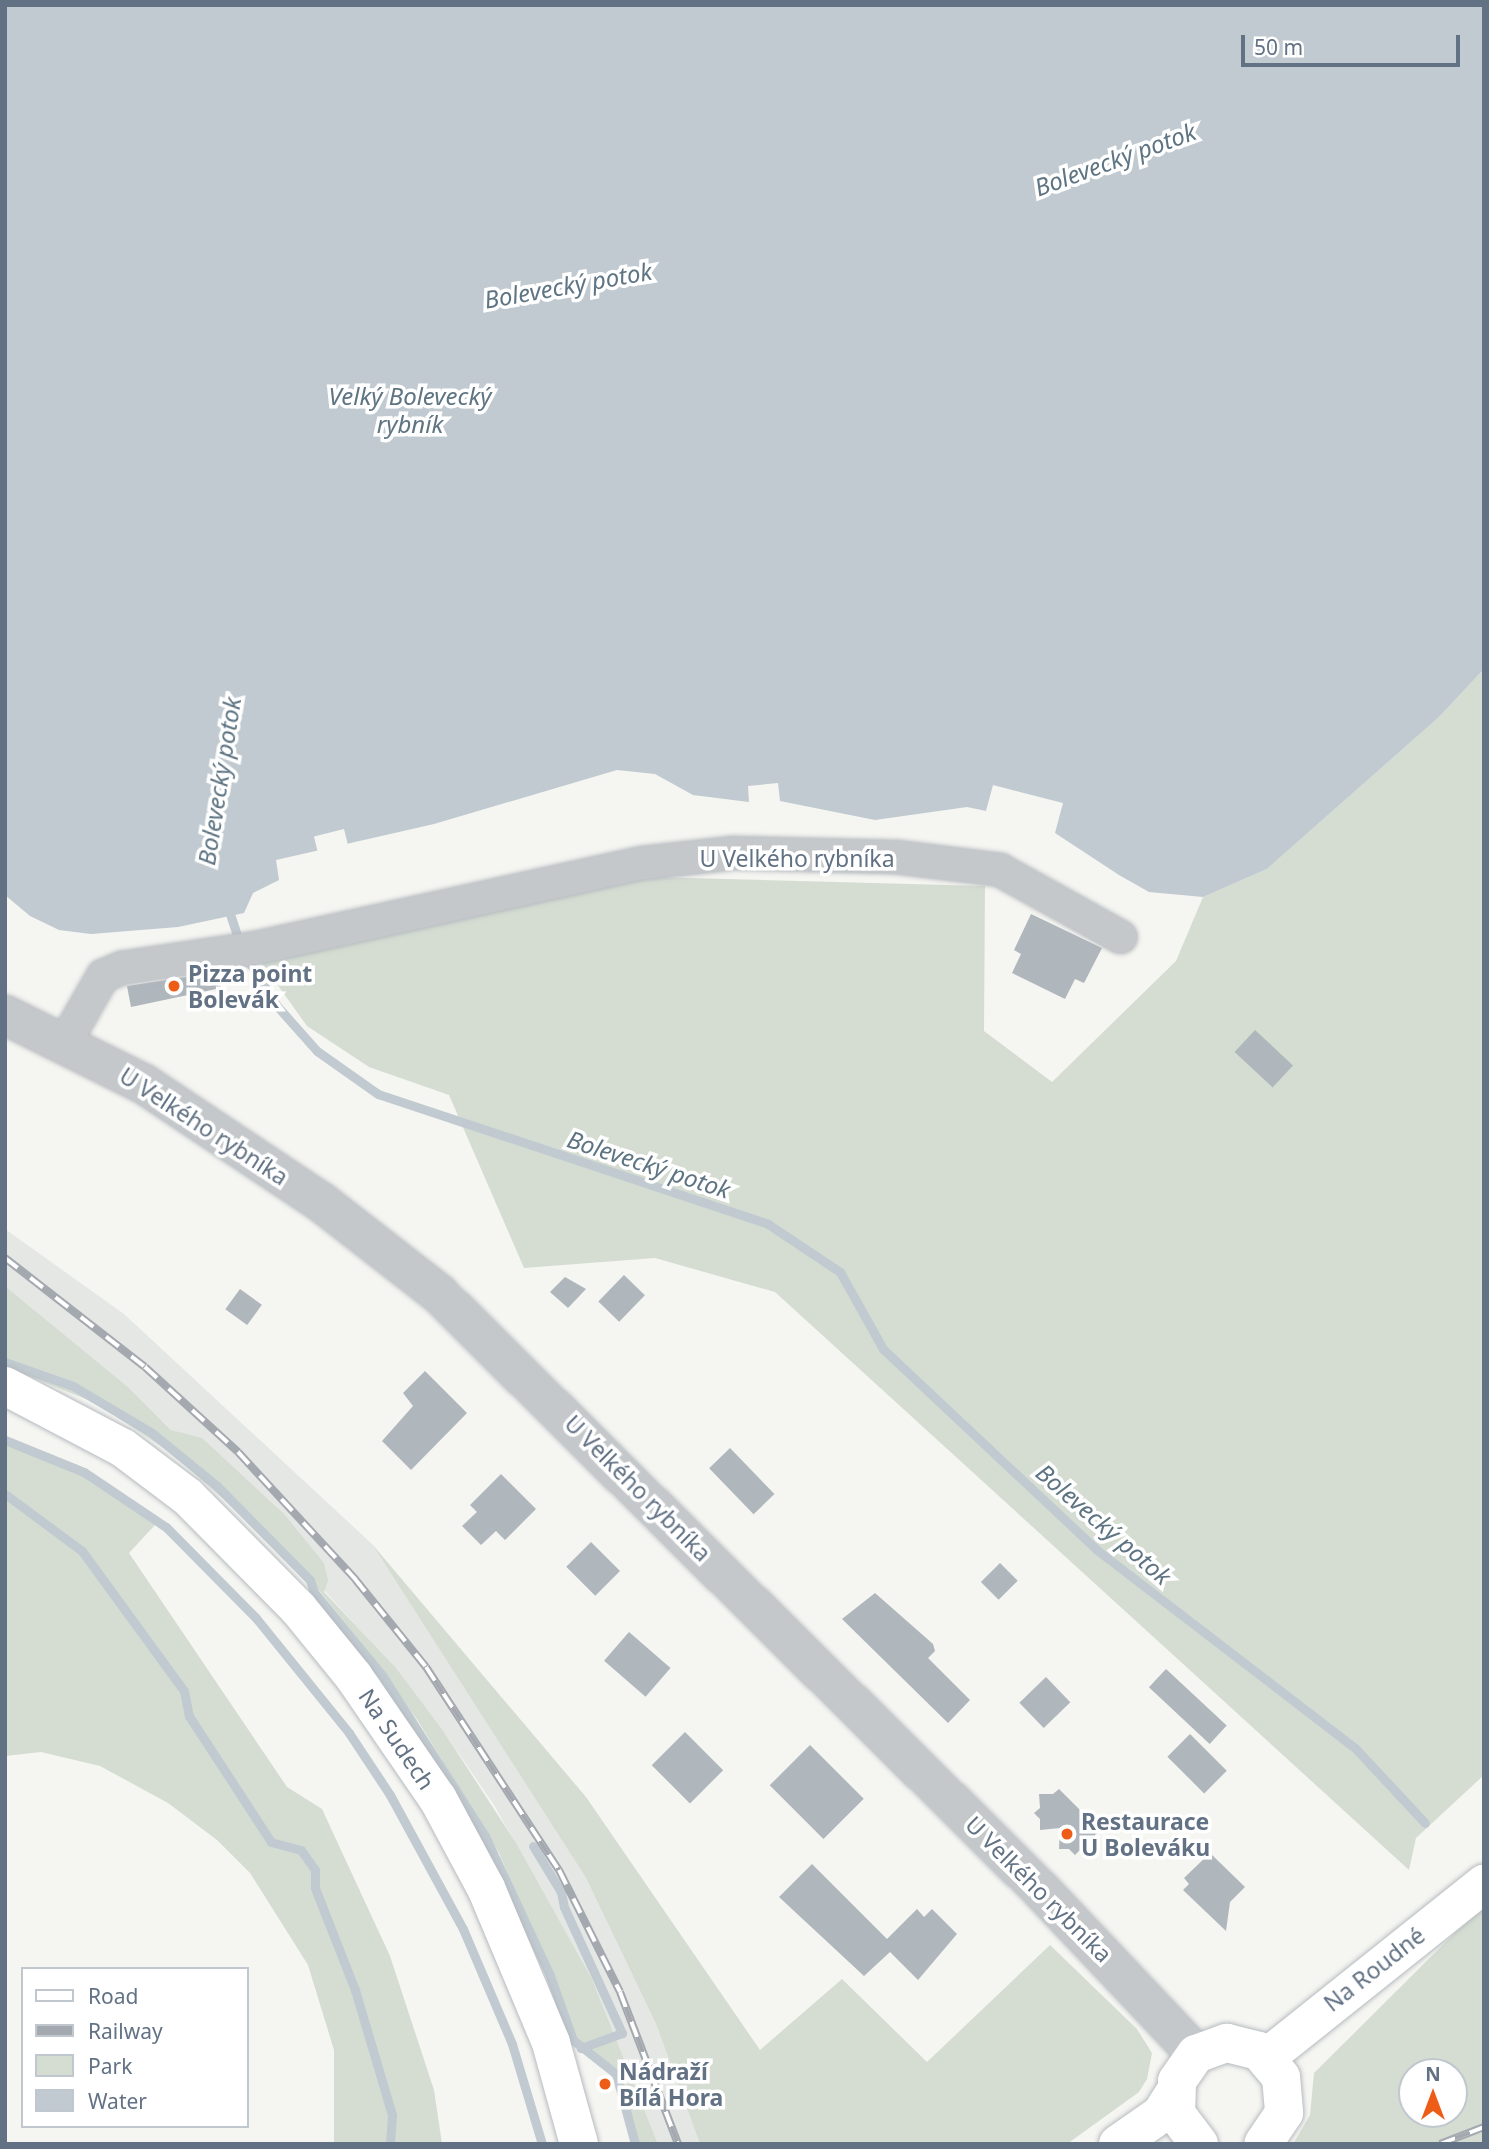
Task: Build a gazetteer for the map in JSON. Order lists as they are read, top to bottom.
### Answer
{
  "streets": {
    "main road": ["Na Sudech", "Na Roudné"],
    "street": ["U Velkého rybníka"]
  },
  "water": ["Bolevecký potok", "Velký Bolevecký rybník"],
  "places": ["Pizza point Bolevák", "Restaurace U Boleváku", "Nádraží Bílá Hora"],
  "legend": [
    "Road",
    "Railway",
    "Park",
    "Water"
  ],
  "scale_bar": "50 m",
  "north": "top"
}
